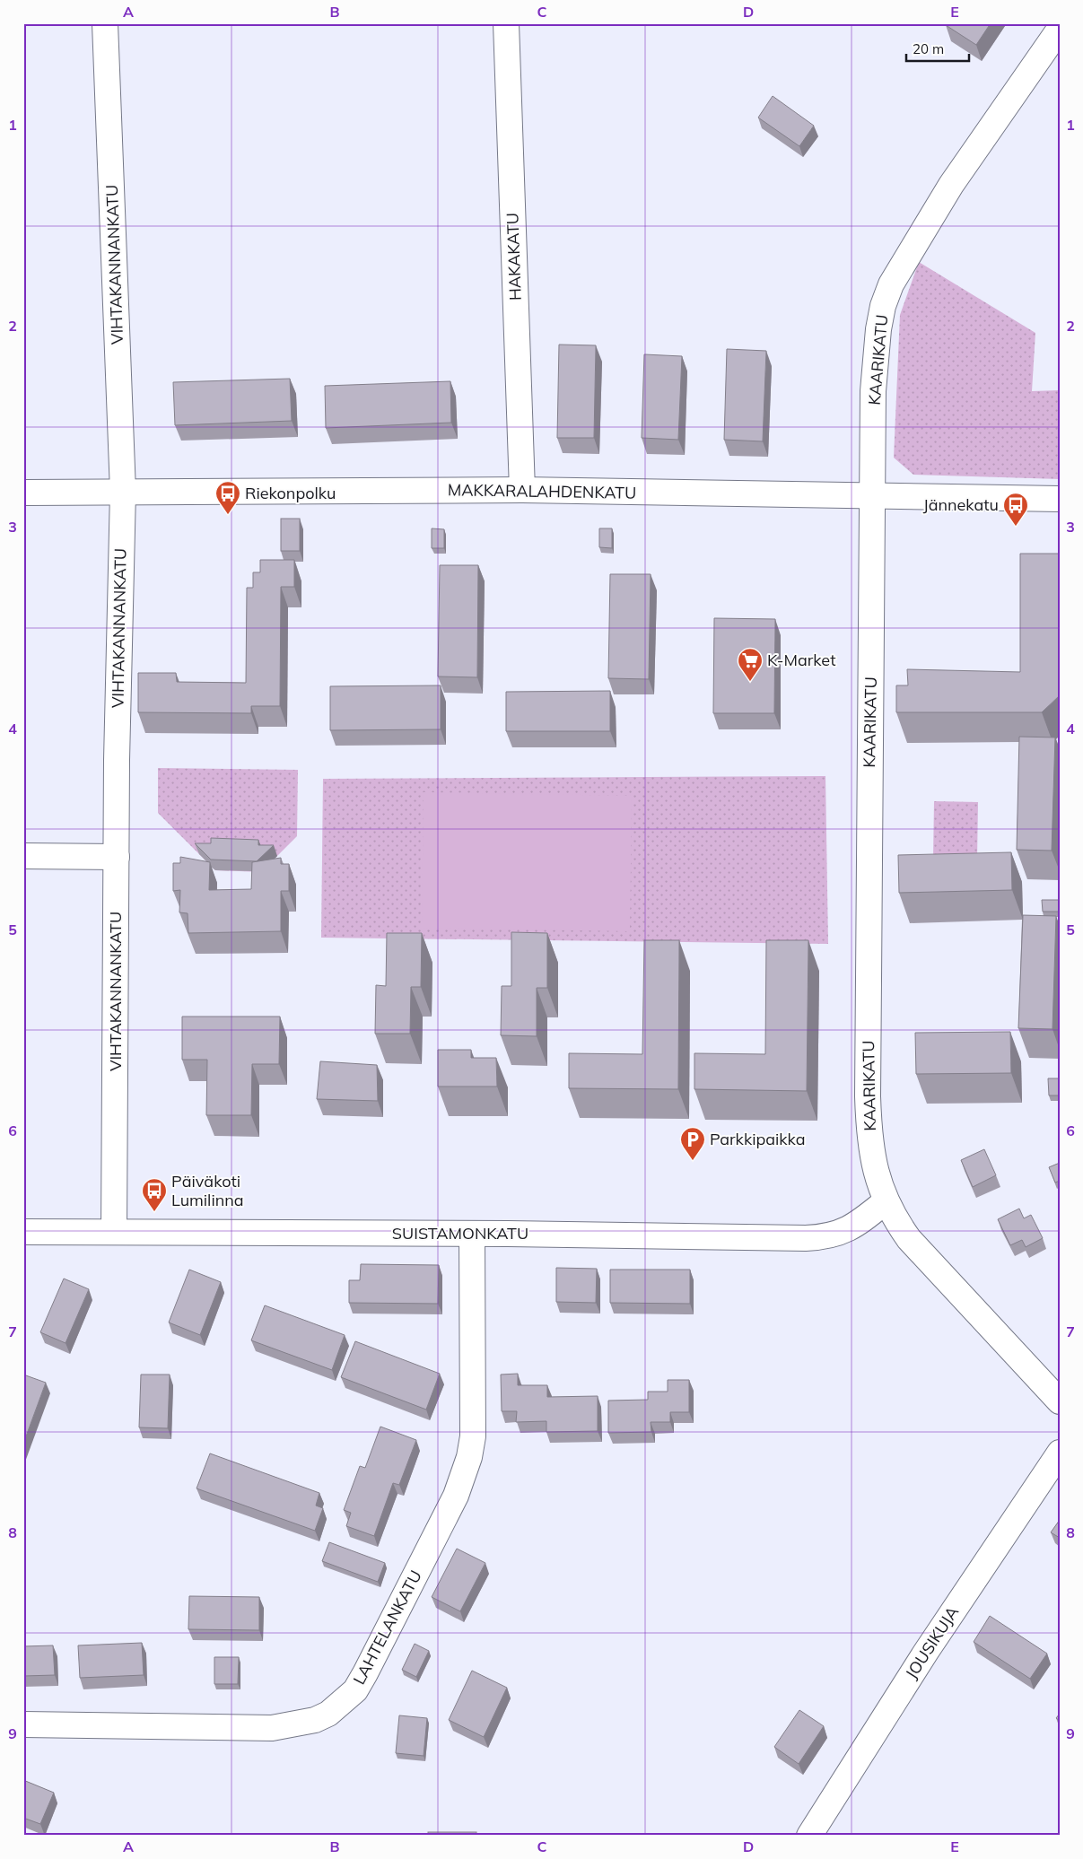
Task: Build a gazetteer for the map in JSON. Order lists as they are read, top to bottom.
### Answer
{
  "streets": {
    "street": [
      "HAKAKATU",
      "VIHTAKANNANKATU",
      "KAARIKATU",
      "MAKKARALAHDENKATU",
      "SUISTAMONKATU",
      "LAHTELANKATU",
      "JOUSIKUJA"
    ]
  },
  "crossings": [
    ["HAKAKATU", "MAKKARALAHDENKATU"],
    ["VIHTAKANNANKATU", "MAKKARALAHDENKATU"],
    ["VIHTAKANNANKATU", "SUISTAMONKATU"],
    ["KAARIKATU", "MAKKARALAHDENKATU"],
    ["KAARIKATU", "SUISTAMONKATU"],
    ["SUISTAMONKATU", "LAHTELANKATU"]
  ],
  "places": {
    "bus stop": ["Riekonpolku", "Jännekatu", "Päiväkoti Lumilinna"],
    "supermarket": ["K-Market"],
    "parking": ["Parkkipaikka"]
  },
  "scale_bar": "20 m",
  "grid": {
    "columns": [
      "A",
      "B",
      "C",
      "D",
      "E"
    ],
    "rows": [
      "1",
      "2",
      "3",
      "4",
      "5",
      "6",
      "7",
      "8",
      "9"
    ]
  }
}
